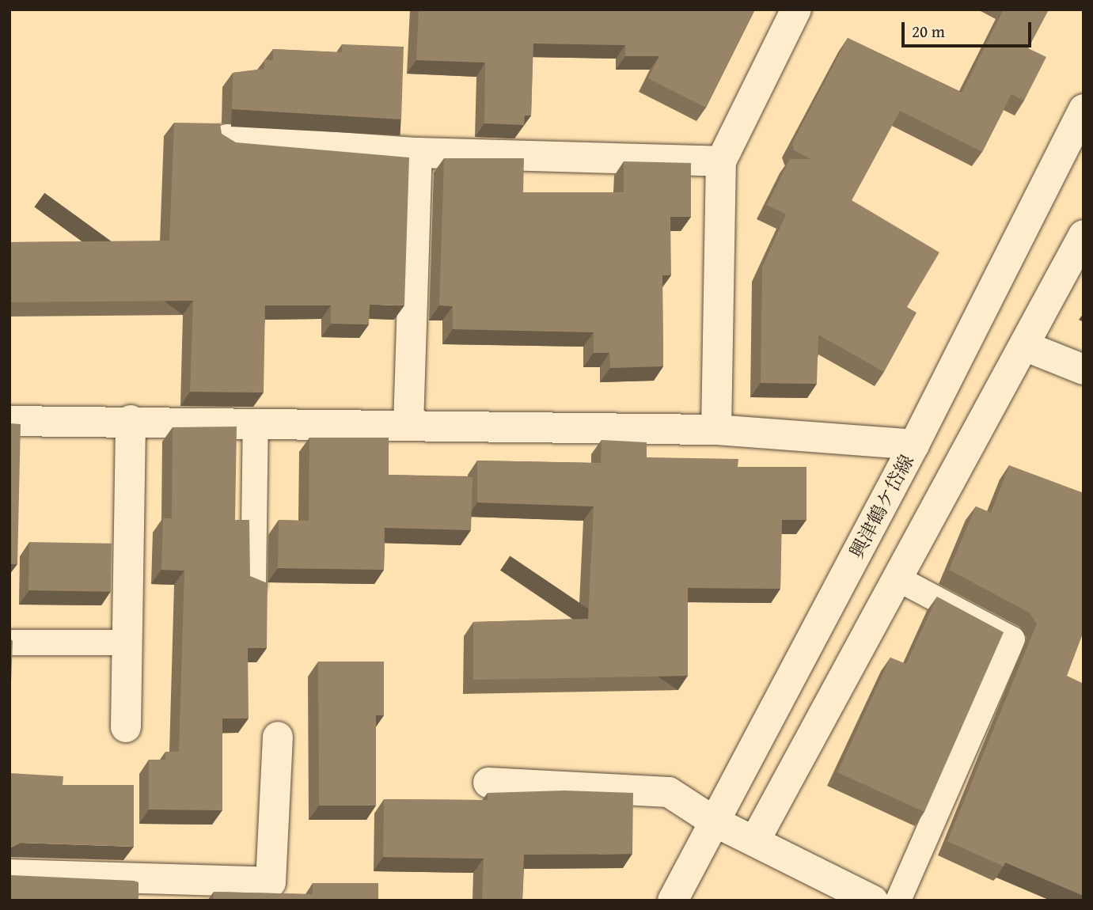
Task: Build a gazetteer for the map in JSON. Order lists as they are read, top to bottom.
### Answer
{
  "streets": {
    "street": ["興津鶴ケ岱線"]
  },
  "scale_bar": "20 m"
}
